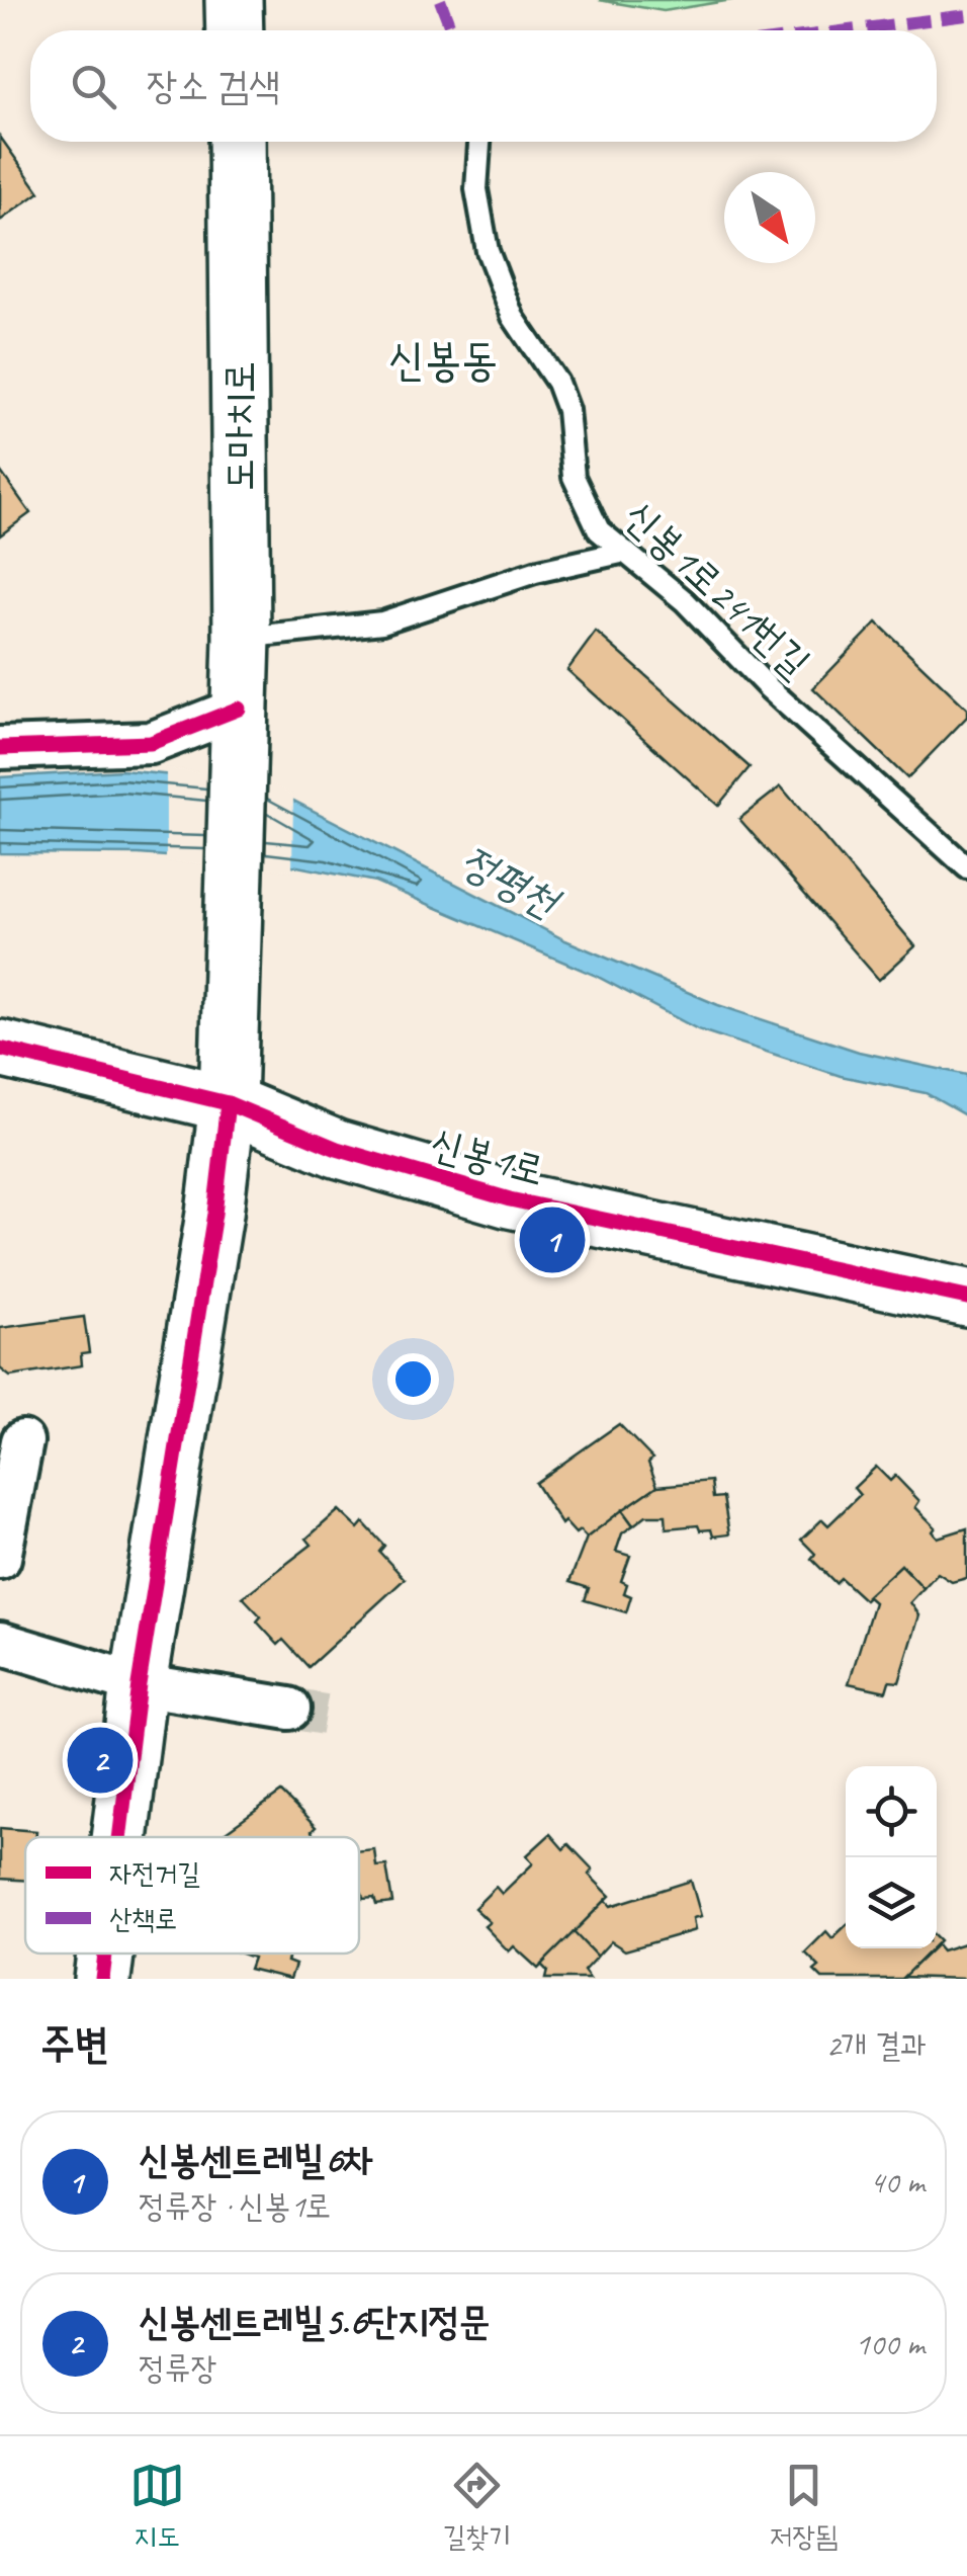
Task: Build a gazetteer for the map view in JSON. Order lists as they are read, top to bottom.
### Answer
{
  "streets": {
    "street": ["도마치로", "신봉1로"],
    "lane": ["신봉1로241번길"]
  },
  "crossings": [
    ["도마치로", "신봉1로"]
  ],
  "districts": ["신봉동"],
  "water": ["정평천"],
  "legend": ["자전거길", "산책로"],
  "north": "bottom right",
  "page": {
    "search": "장소 검색",
    "pins": ["1", "2"],
    "heading": ["주변", "2개 결과"],
    "list": [
      {
        "mark": "1",
        "name": "신봉센트레빌6차",
        "note": "정류장 · 신봉1로",
        "value": "40 m"
      },
      {
        "mark": "2",
        "name": "신봉센트레빌5.6단지정문",
        "note": "정류장",
        "value": "100 m"
      }
    ],
    "nav": ["지도", "길찾기", "저장됨"]
  }
}
